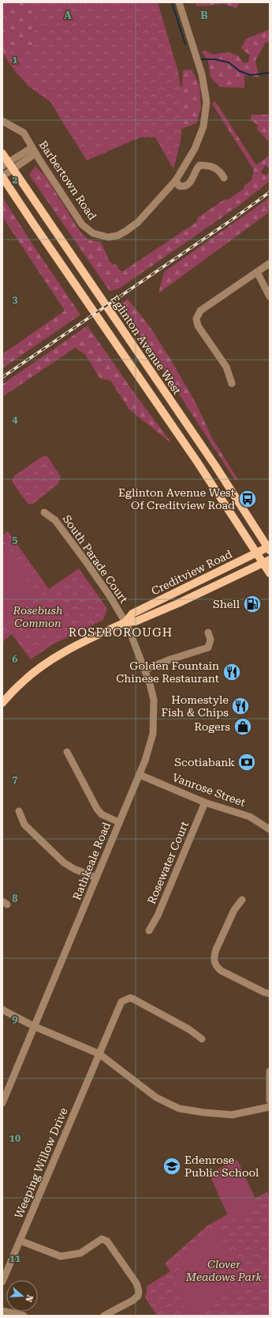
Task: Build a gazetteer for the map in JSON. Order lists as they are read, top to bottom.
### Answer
{
  "streets": {
    "main road": ["Eglinton Avenue West", "Creditview Road"],
    "street": [
      "Barbertown Road",
      "South Parade Court",
      "Vanrose Street",
      "Rathkeale Road",
      "Rosewater Court",
      "Weeping Willow Drive"
    ]
  },
  "crossings": [
    ["Eglinton Avenue West", "Creditview Road"],
    ["South Parade Court", "Creditview Road"],
    ["South Parade Court", "Rathkeale Road"],
    ["Creditview Road", "Rathkeale Road"],
    ["Vanrose Street", "Rathkeale Road"],
    ["Vanrose Street", "Rosewater Court"]
  ],
  "districts": ["ROSEBOROUGH"],
  "parks": ["Rosebush Common", "Clover Meadows Park"],
  "places": {
    "bus stop": ["Eglinton Avenue West Of Creditview Road"],
    "fuel station": ["Shell"],
    "restaurant": ["Golden Fountain Chinese Restaurant", "Homestyle Fish & Chips"],
    "shop": ["Rogers"],
    "bank": ["Scotiabank"],
    "school or university": ["Edenrose Public School"]
  },
  "north": "right",
  "grid": {
    "columns": ["A", "B"],
    "rows": [
      "1",
      "2",
      "3",
      "4",
      "5",
      "6",
      "7",
      "8",
      "9",
      "10",
      "11"
    ]
  }
}
